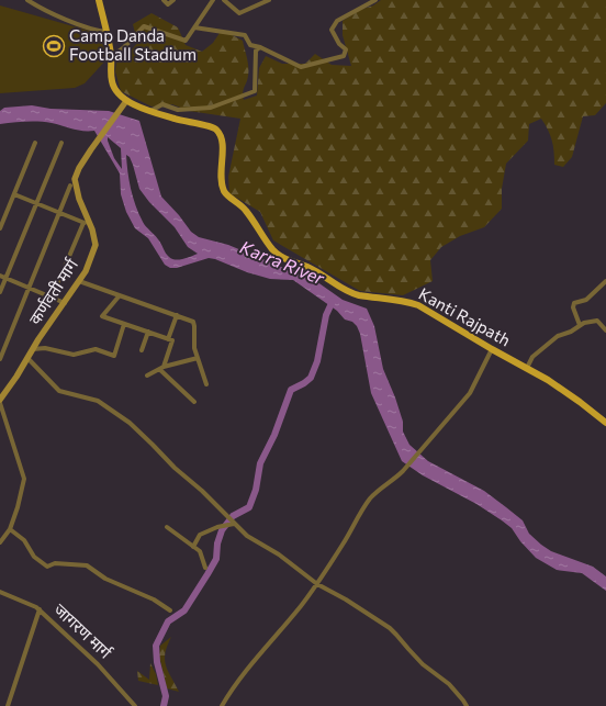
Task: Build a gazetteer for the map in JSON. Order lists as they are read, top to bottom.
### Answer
{
  "streets": {
    "main road": ["कर्णवती मार्ग", "Kanti Rajpath"],
    "street": ["जागरण मार्ग"]
  },
  "crossings": [
    ["कर्णवती मार्ग", "Kanti Rajpath"]
  ],
  "water": ["Karra River"],
  "places": {
    "sports": ["Camp Danda Football Stadium"]
  }
}
